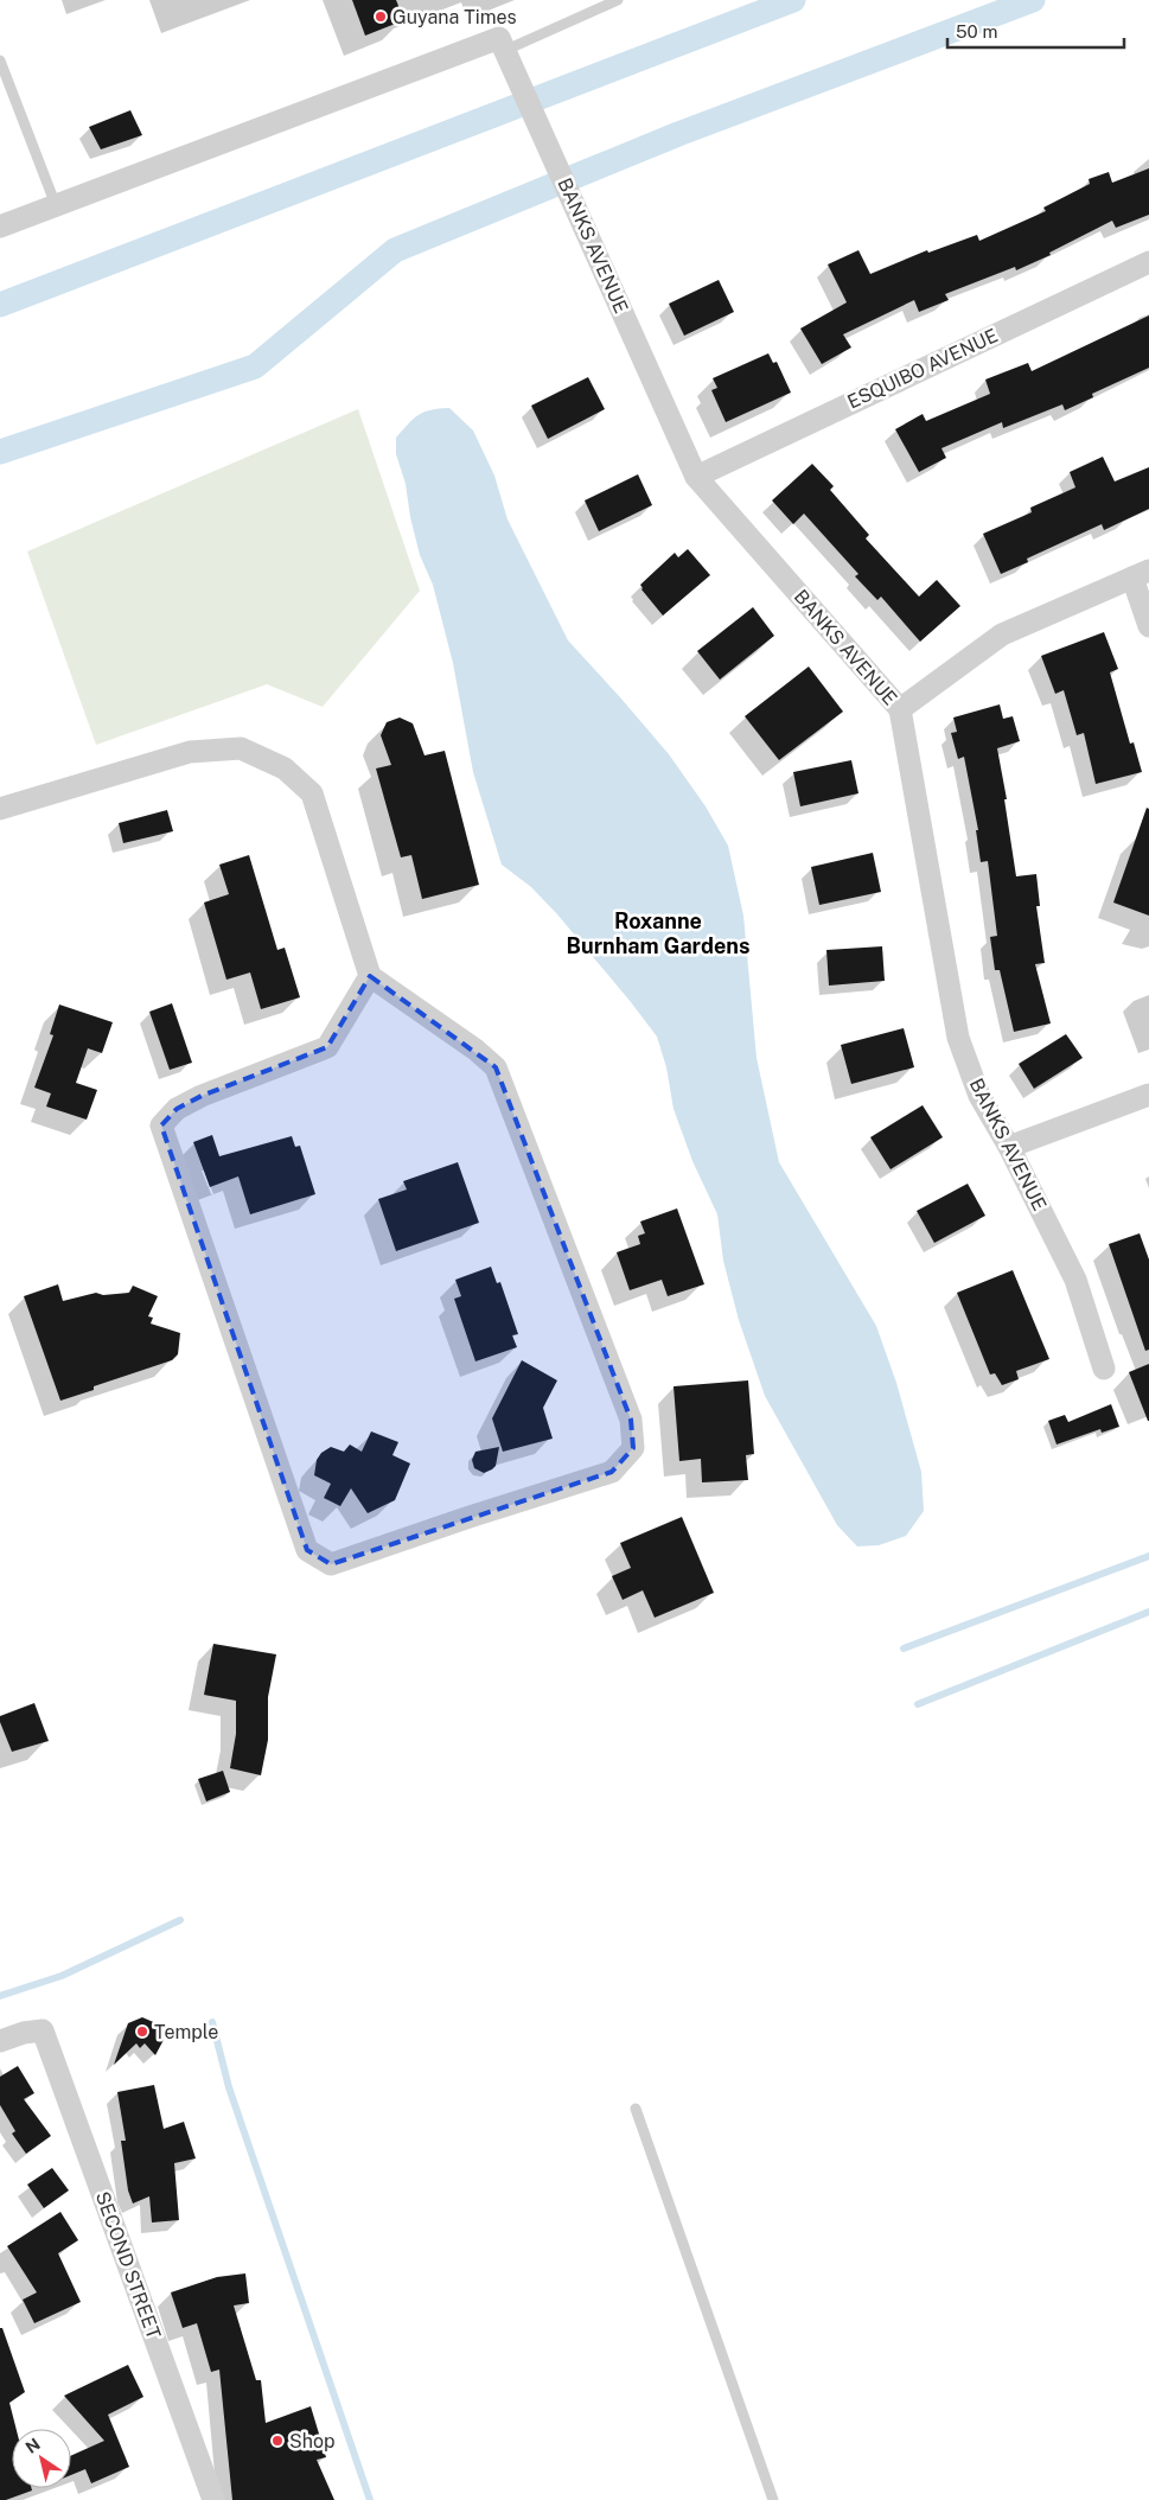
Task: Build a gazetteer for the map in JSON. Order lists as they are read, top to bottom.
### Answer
{
  "streets": {
    "street": ["BANKS AVENUE", "ESQUIBO AVENUE", "SECOND STREET"]
  },
  "crossings": [
    ["BANKS AVENUE", "ESQUIBO AVENUE"]
  ],
  "districts": ["Roxanne Burnham Gardens"],
  "places": ["Guyana Times", "Temple", "Shop"],
  "scale_bar": "50 m",
  "north": "top left"
}
